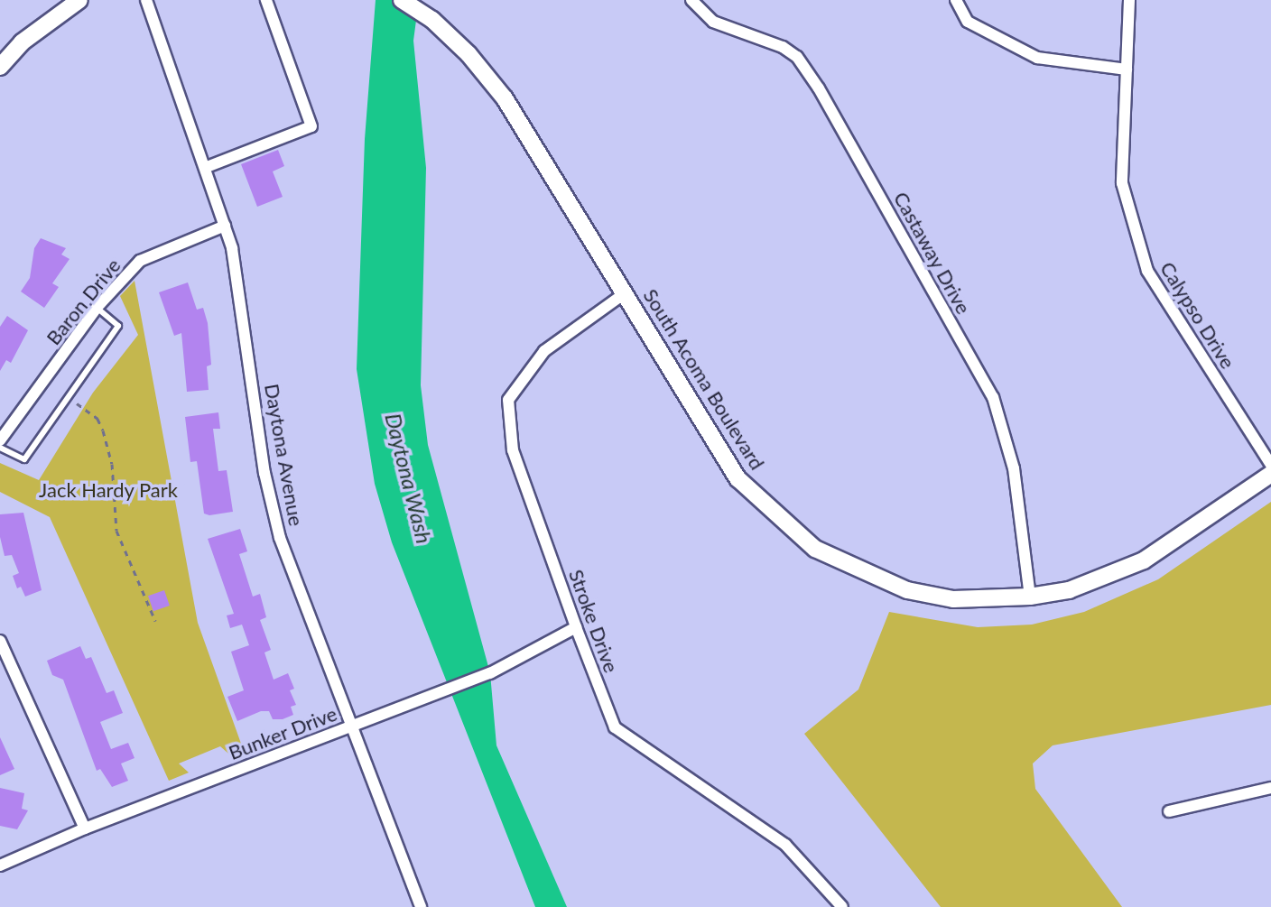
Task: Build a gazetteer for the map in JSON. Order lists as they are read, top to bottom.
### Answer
{
  "streets": {
    "main road": ["South Acoma Boulevard"],
    "street": [
      "Castaway Drive",
      "Baron Drive",
      "Calypso Drive",
      "Daytona Avenue",
      "Stroke Drive",
      "Bunker Drive"
    ]
  },
  "crossings": [
    ["Castaway Drive", "South Acoma Boulevard"],
    ["Baron Drive", "Daytona Avenue"],
    ["South Acoma Boulevard", "Stroke Drive"],
    ["Daytona Avenue", "Bunker Drive"],
    ["Stroke Drive", "Bunker Drive"]
  ],
  "water": ["Daytona Wash"],
  "parks": ["Jack Hardy Park"]
}
